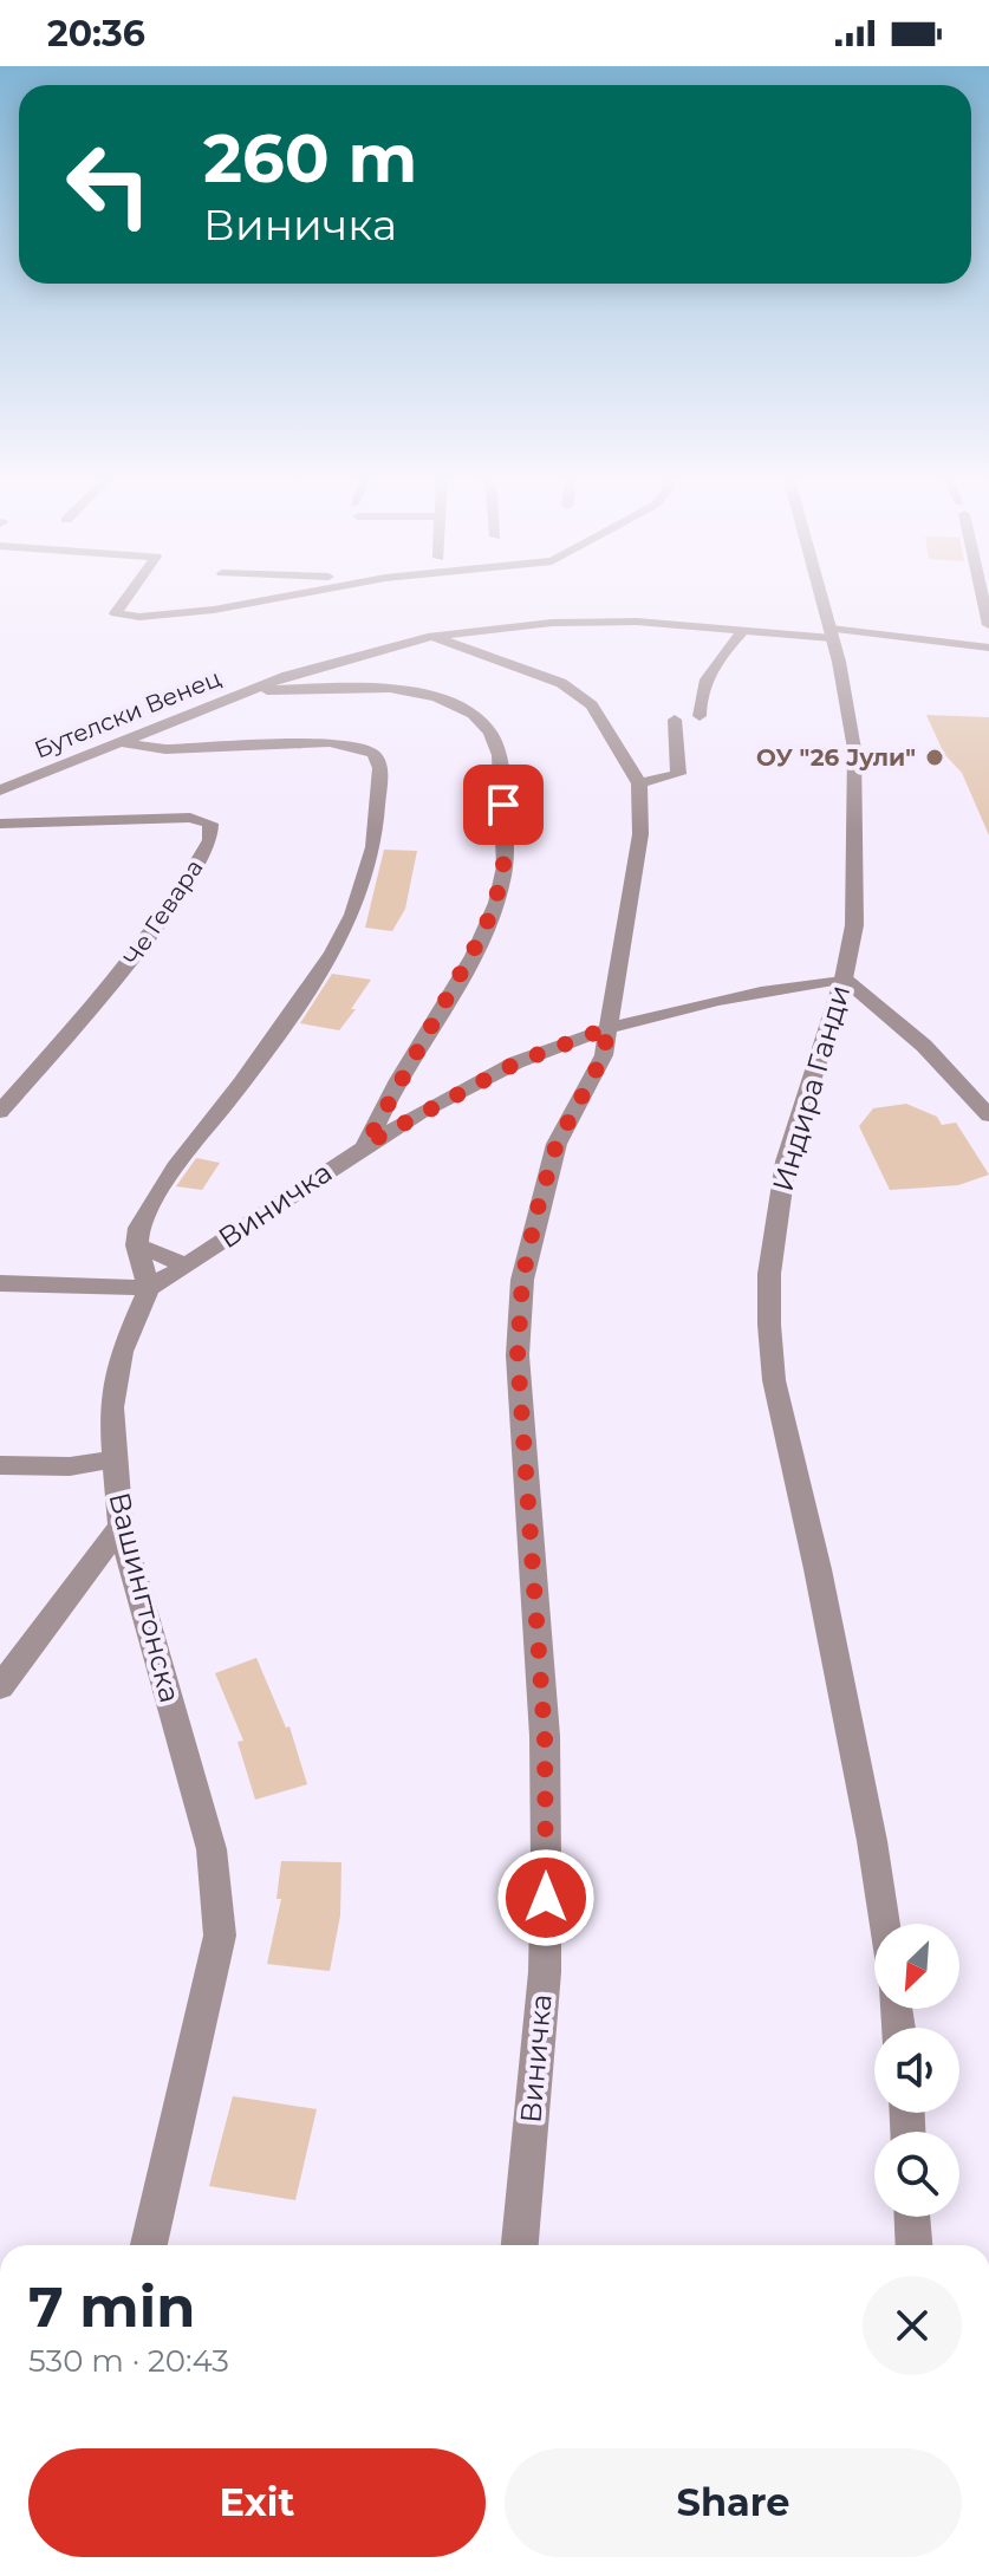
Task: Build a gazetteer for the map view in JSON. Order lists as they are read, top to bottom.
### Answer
{
  "streets": {
    "street": [
      "Бутелски Венец",
      "Че Гевара",
      "Индира Ганди",
      "Виничка",
      "Вашингтонска"
    ]
  },
  "crossings": [
    ["Бутелски Венец", "Индира Ганди"],
    ["Бутелски Венец", "Виничка"],
    ["Индира Ганди", "Виничка"],
    ["Виничка", "Вашингтонска"]
  ],
  "places": ["ОУ \"26 Јули\""],
  "north": "bottom left",
  "page": {
    "status": "20:36",
    "turn": ["260 m", "Виничка"],
    "heading": ["7 min", "530 m · 20:43"],
    "buttons": ["Exit", "Share"]
  }
}
